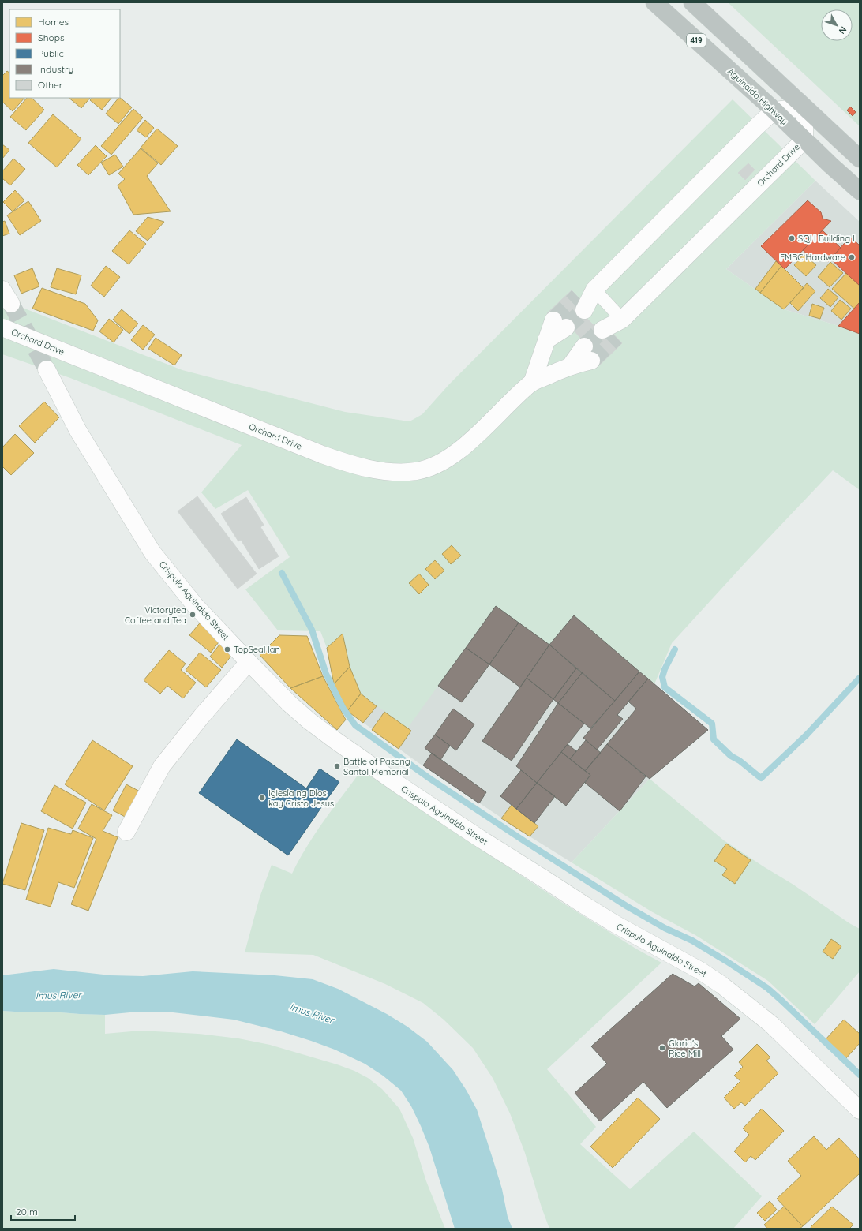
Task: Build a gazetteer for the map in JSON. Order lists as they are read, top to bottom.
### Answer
{
  "streets": {
    "highway": ["419", "Aguinaldo Highway"],
    "street": ["Orchard Drive", "Crispulo Aguinaldo Street"]
  },
  "crossings": [
    ["Aguinaldo Highway", "Orchard Drive"]
  ],
  "water": ["Imus River"],
  "places": [
    "SQH Building I",
    "FMBC Hardware",
    "Victorytea Coffee and Tea",
    "TopSeaHan",
    "Battle of Pasong Santol Memorial",
    "Iglesia ng Dios kay Cristo Jesus",
    "Gloria's Rice Mill"
  ],
  "legend": [
    "Homes",
    "Shops",
    "Public",
    "Industry",
    "Other"
  ],
  "scale_bar": "20 m",
  "north": "bottom right"
}
